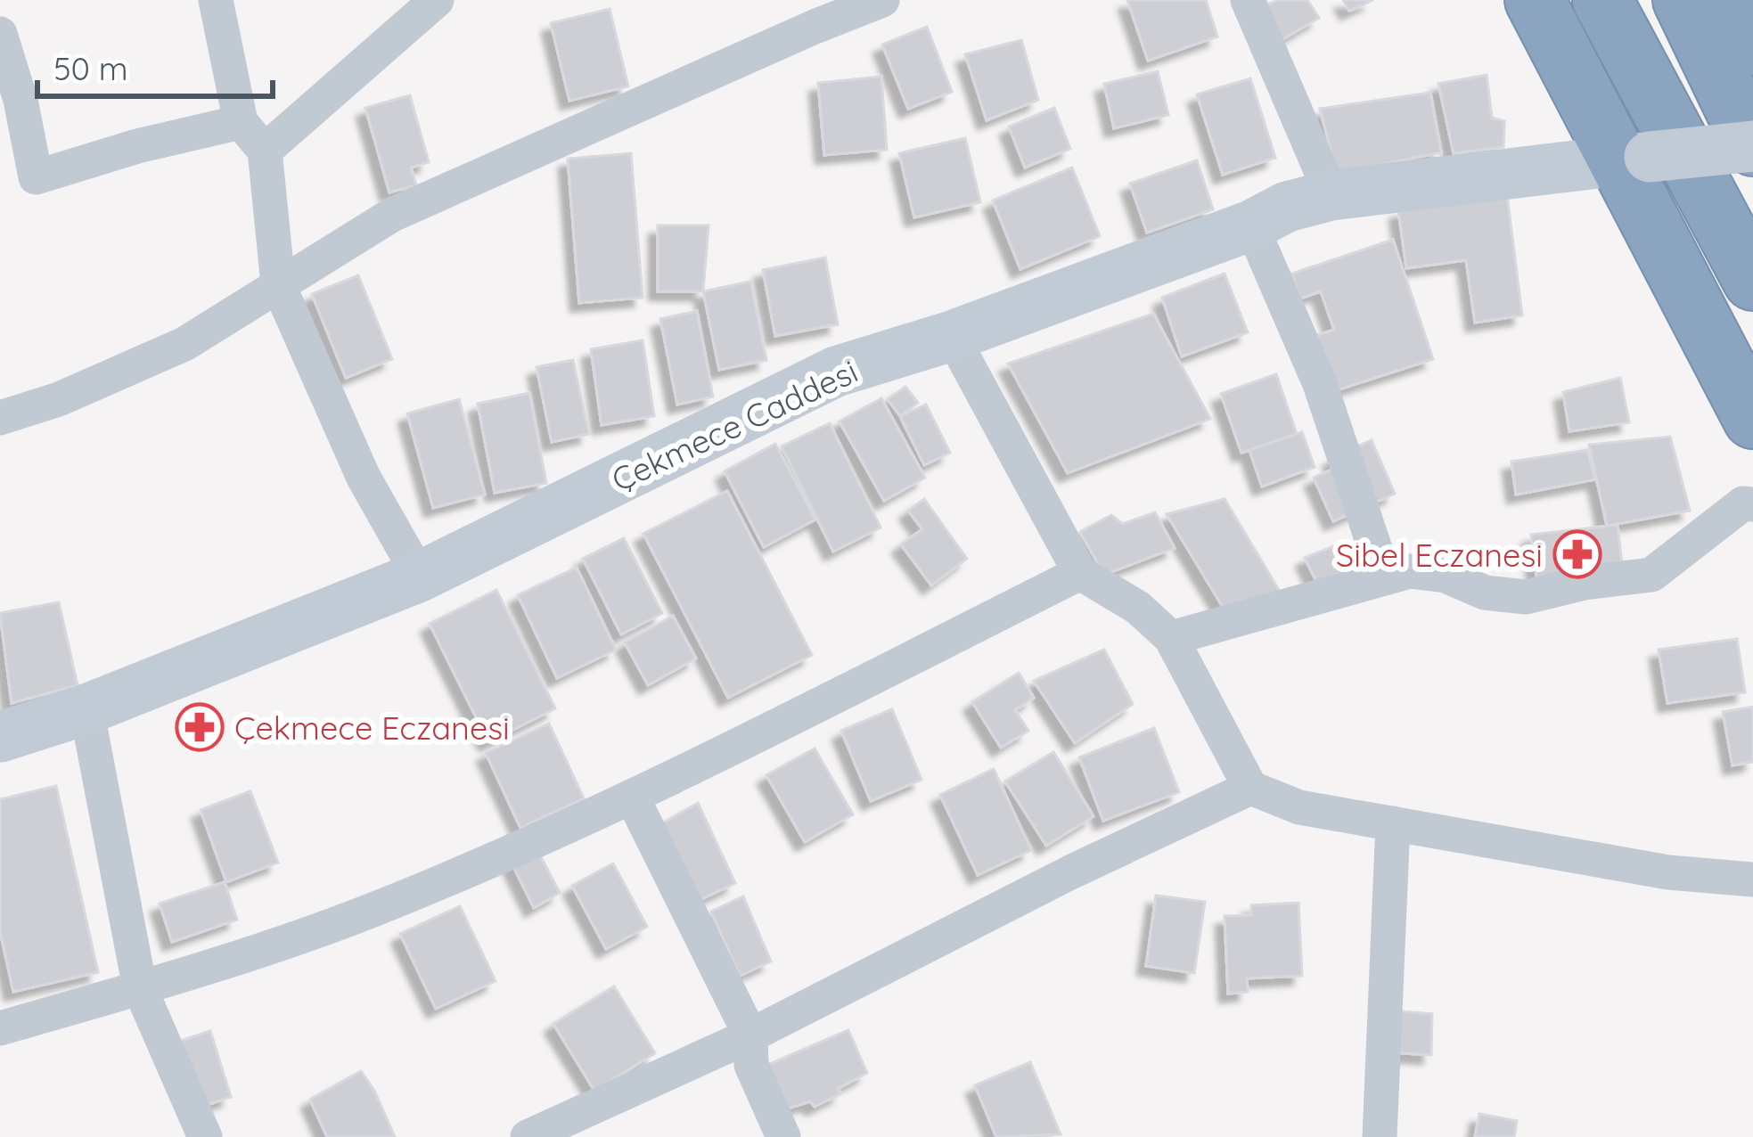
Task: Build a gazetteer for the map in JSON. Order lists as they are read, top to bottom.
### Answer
{
  "streets": {
    "main road": ["Çekmece Caddesi"]
  },
  "places": {
    "pharmacy": ["Sibel Eczanesi", "Çekmece Eczanesi"]
  },
  "scale_bar": "50 m"
}
